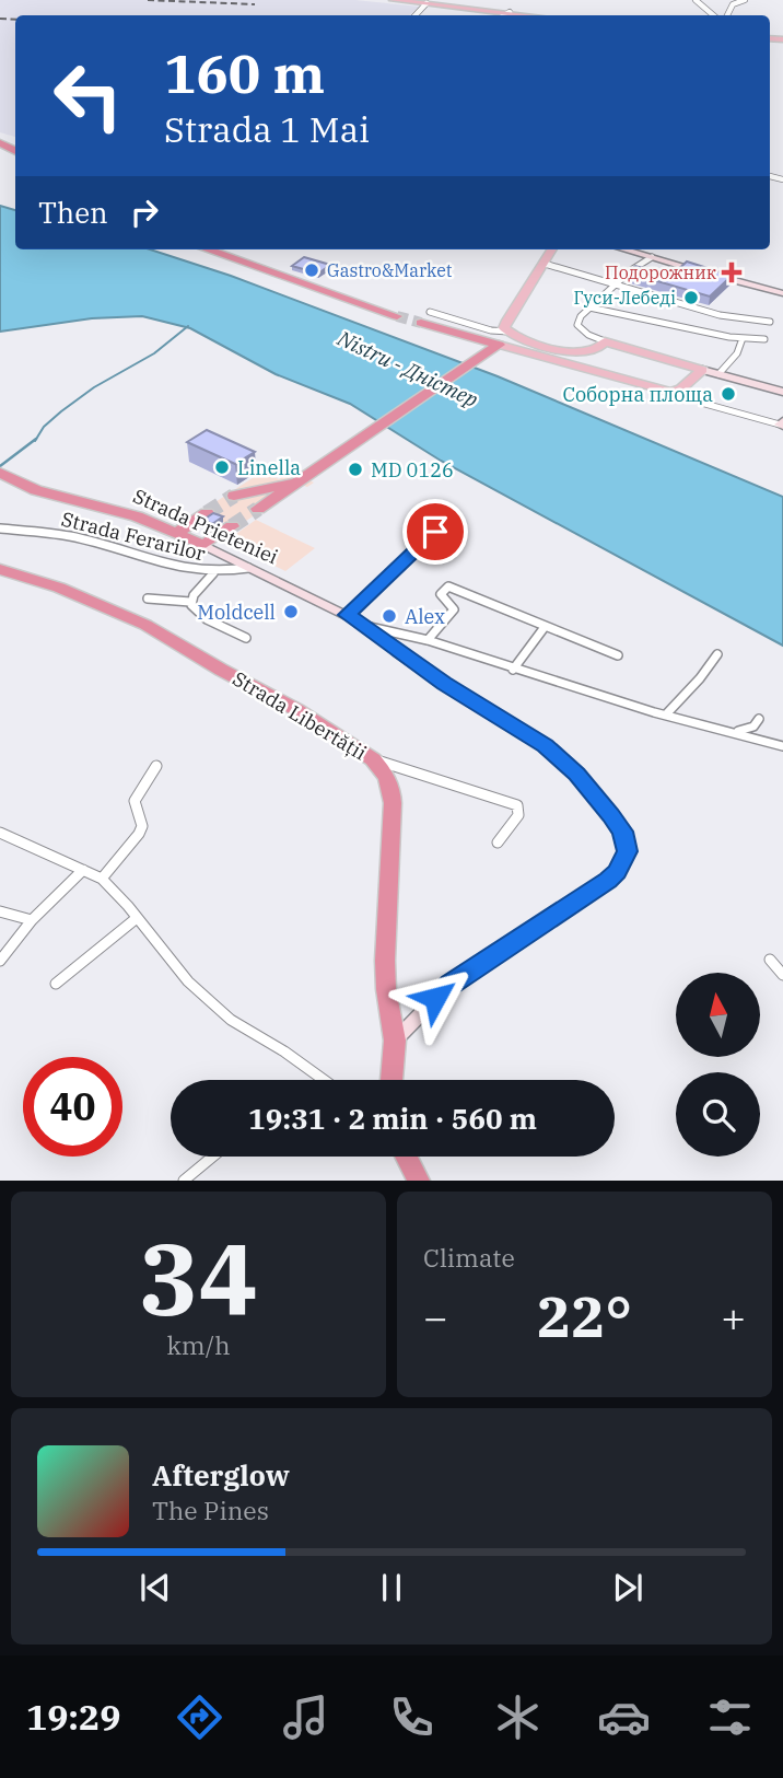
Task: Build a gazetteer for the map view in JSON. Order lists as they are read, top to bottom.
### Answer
{
  "streets": {
    "highway": ["Strada Prieteniei", "Strada Libertății"],
    "street": ["Strada Ferarilor"]
  },
  "crossings": [
    ["Strada Prieteniei", "Strada Ferarilor"]
  ],
  "water": ["Nistru - Дністер"],
  "places": {
    "other": [
      "Gastro&Market",
      "Гуси-Лебеді",
      "Соборна площа",
      "Linella",
      "MD 0126",
      "Moldcell",
      "Alex"
    ],
    "health": ["Подорожник"]
  },
  "north": "top",
  "page": {
    "turn": ["160 m", "Strada 1 Mai"],
    "then": "Then",
    "limit": "40",
    "trip": "19:31 · 2 min · 560 m",
    "tile": [
      ["34", "km/h"],
      "Climate"
    ],
    "heat": ["−", "22°", "+"],
    "song": ["Afterglow", "The Pines"],
    "tabs": "19:29"
  }
}
